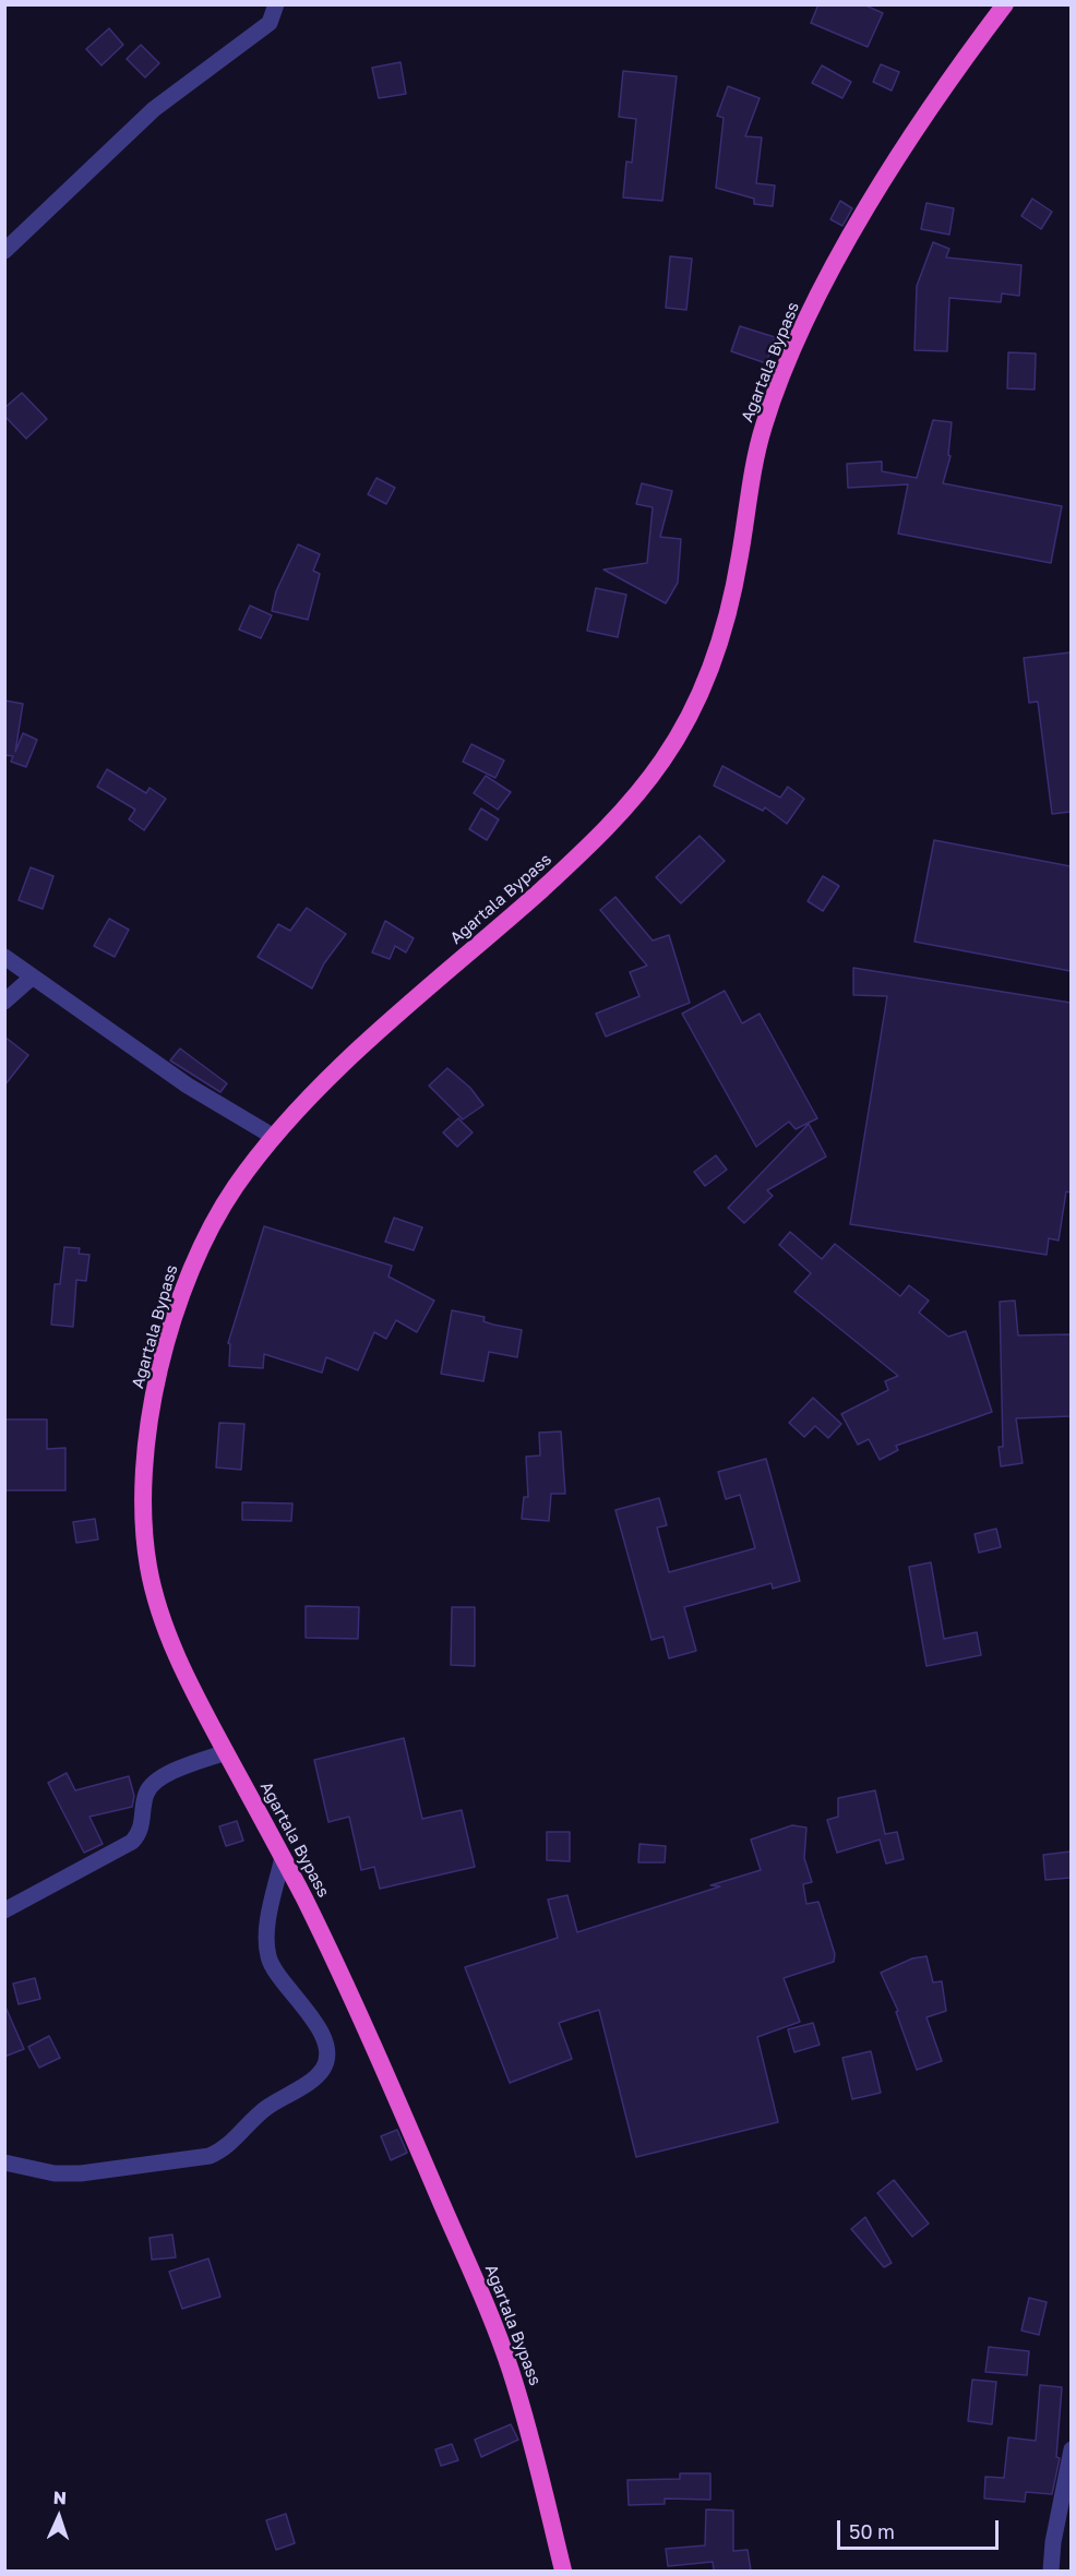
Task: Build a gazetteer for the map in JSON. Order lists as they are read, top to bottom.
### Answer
{
  "streets": {
    "highway": ["Agartala Bypass"]
  },
  "scale_bar": "50 m",
  "north": "top"
}
